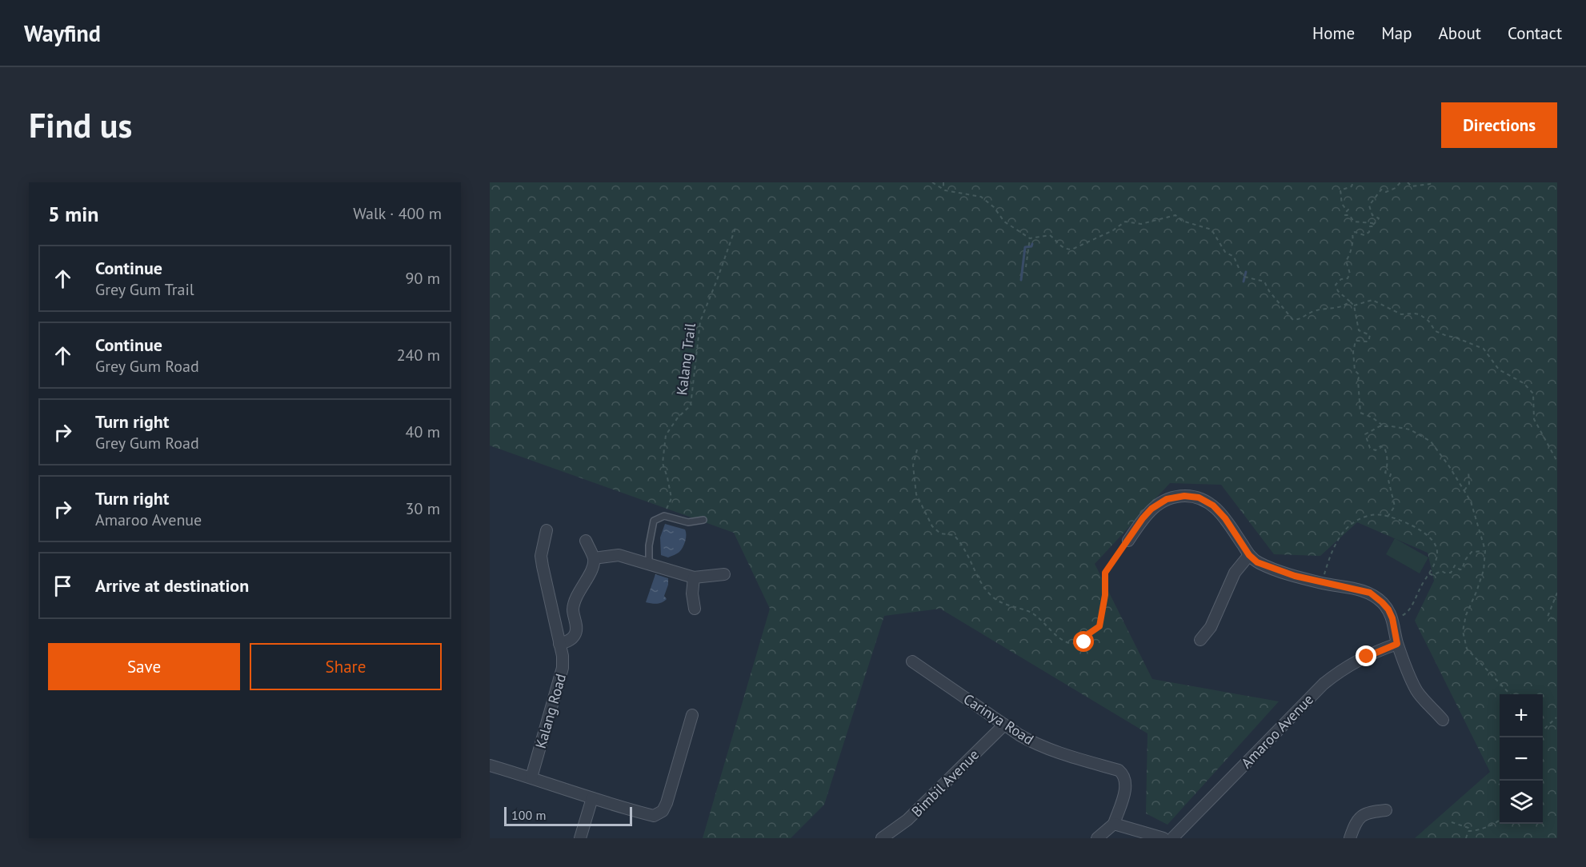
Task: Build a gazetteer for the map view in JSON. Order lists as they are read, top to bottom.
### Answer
{
  "streets": {
    "street": [
      "Kalang Road",
      "Carinya Road",
      "Amaroo Avenue",
      "Bimbil Avenue"
    ],
    "path": ["Kalang Trail"]
  },
  "crossings": [
    ["Carinya Road", "Bimbil Avenue"]
  ],
  "scale_bar": "100 m",
  "page": {
    "header": "Wayfind",
    "nav": [
      "Home",
      "Map",
      "About",
      "Contact"
    ],
    "buttons": [
      "Directions",
      ["Save", "Share"]
    ],
    "title": "Find us",
    "heading": ["5 min", "Walk · 400 m"],
    "list": [
      ["Continue", "Grey Gum Trail", "90 m"],
      ["Continue", "Grey Gum Road", "240 m"],
      ["Turn right", "Grey Gum Road", "40 m"],
      ["Turn right", "Amaroo Avenue", "30 m"],
      "Arrive at destination"
    ],
    "map_buttons": ["+", "−"],
    "scale": "100 m"
  }
}
